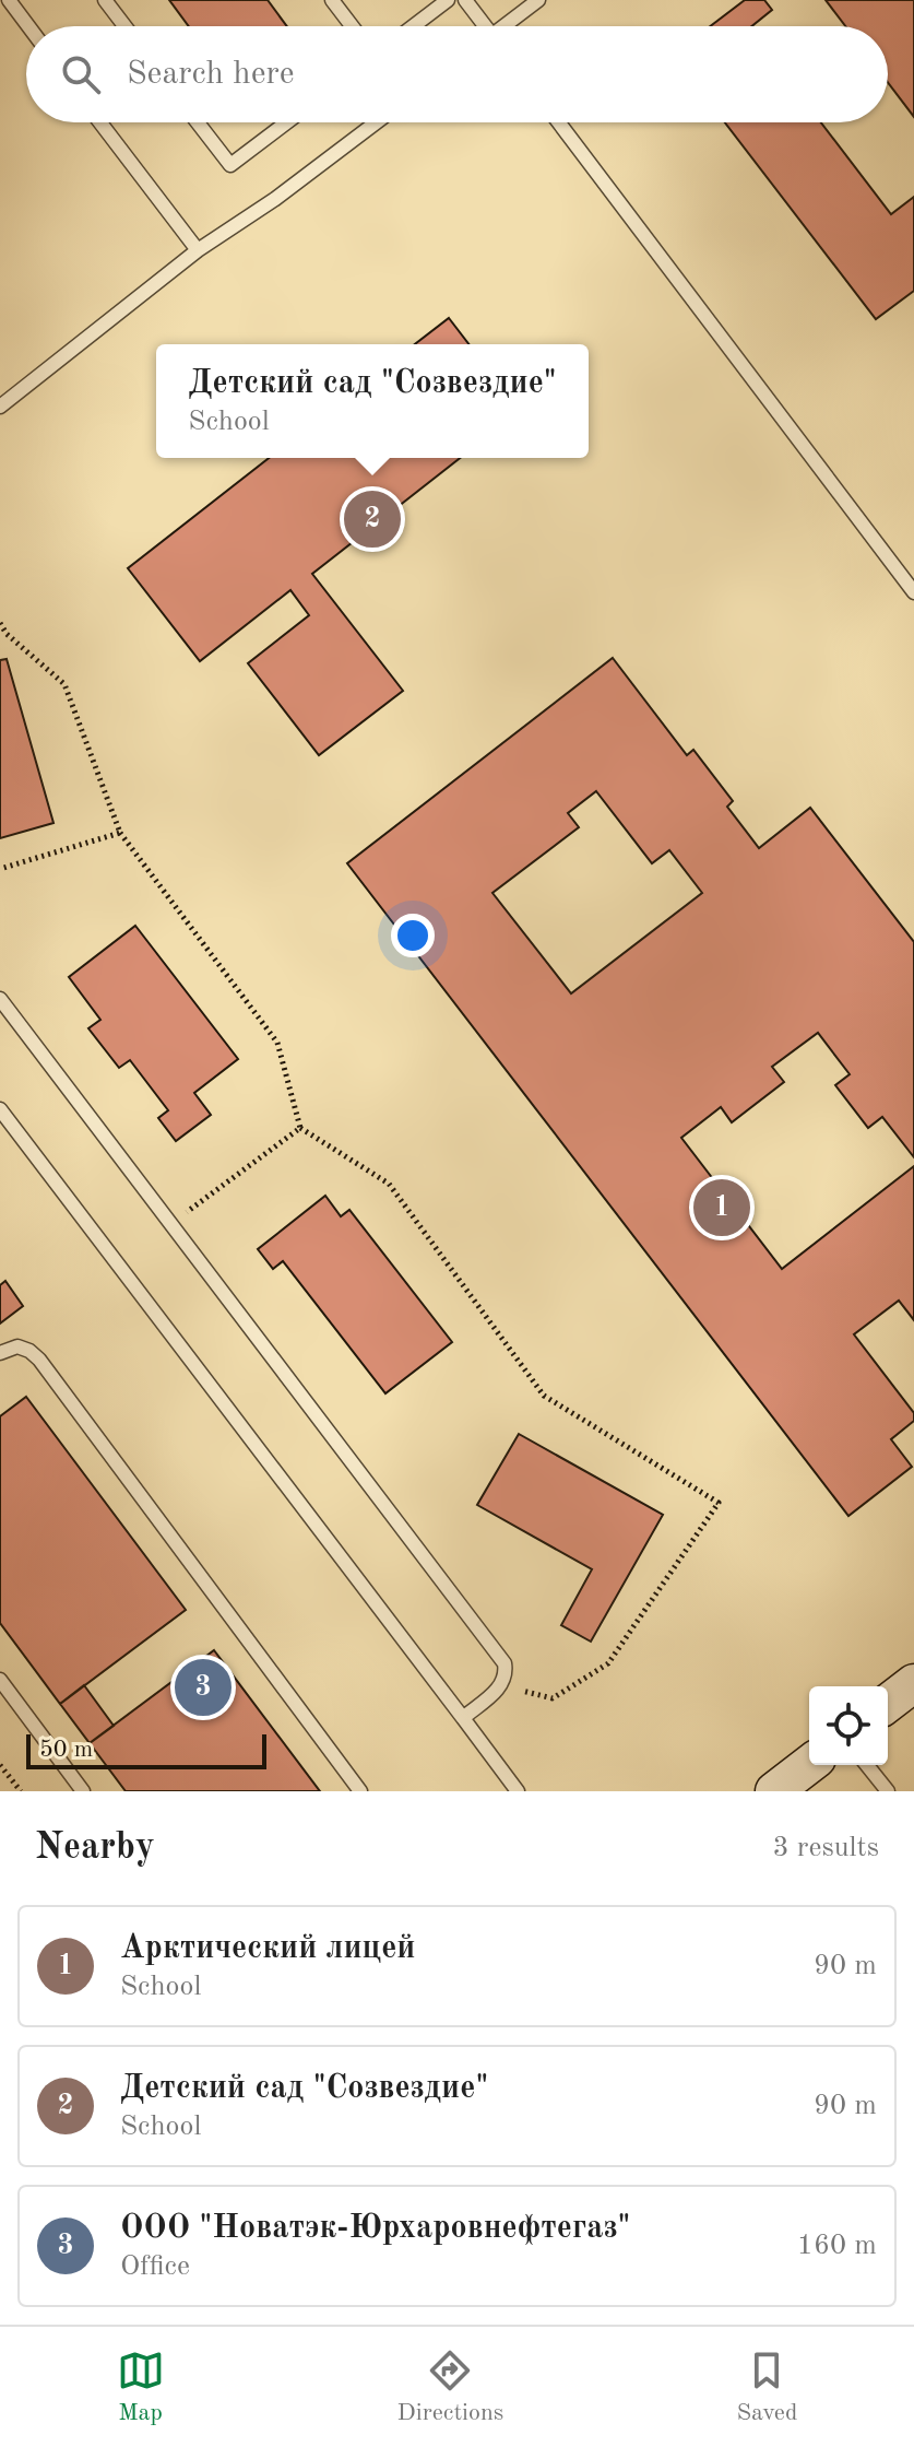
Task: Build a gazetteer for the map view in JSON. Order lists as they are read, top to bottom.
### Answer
{
  "scale_bar": "50 m",
  "page": {
    "search": "Search here",
    "popup": ["Детский сад \"Созвездие\"", "School"],
    "pins": ["2", "1", "3"],
    "scale": "50 m",
    "heading": ["Nearby", "3 results"],
    "list": [
      {
        "mark": "1",
        "name": "Арктический лицей",
        "note": "School",
        "value": "90 m"
      },
      {
        "mark": "2",
        "name": "Детский сад \"Созвездие\"",
        "note": "School",
        "value": "90 m"
      },
      {
        "mark": "3",
        "name": "ООО \"Новатэк-Юрхаровнефтегаз\"",
        "note": "Office",
        "value": "160 m"
      }
    ],
    "nav": ["Map", "Directions", "Saved"]
  }
}
